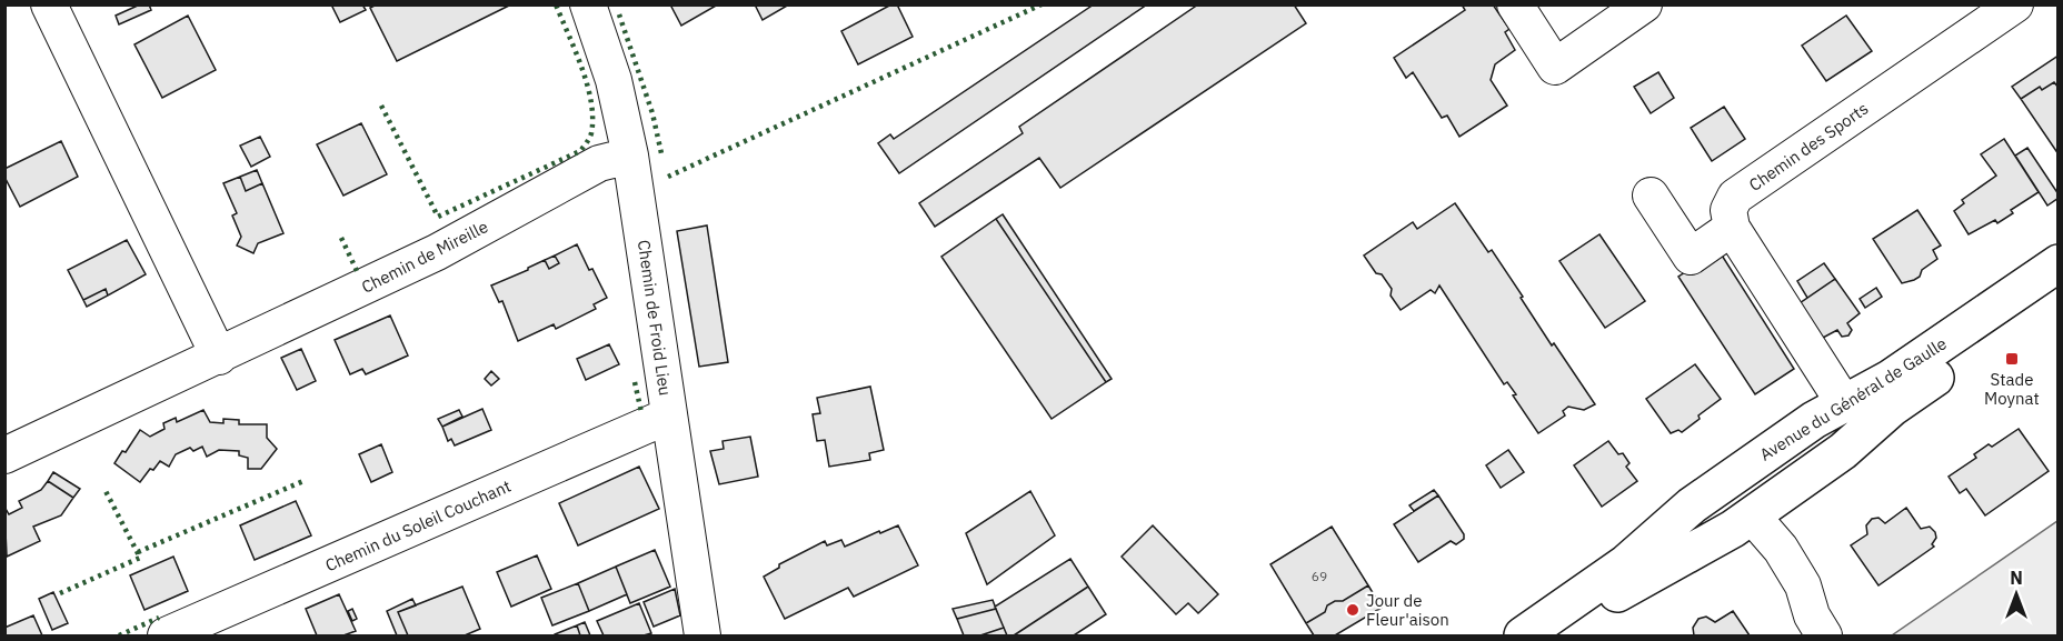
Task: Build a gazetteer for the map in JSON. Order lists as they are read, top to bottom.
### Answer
{
  "streets": {
    "main road": ["Avenue du Général de Gaulle"],
    "street": [
      "Chemin des Sports",
      "Chemin de Mireille",
      "Chemin de Froid Lieu",
      "Chemin du Soleil Couchant"
    ]
  },
  "crossings": [
    ["Chemin de Mireille", "Chemin de Froid Lieu"],
    ["Chemin de Froid Lieu", "Chemin du Soleil Couchant"]
  ],
  "places": {
    "transit": ["Stade Moynat"],
    "other": ["Jour de Fleur'aison"]
  },
  "house_numbers": ["69"],
  "north": "top"
}
